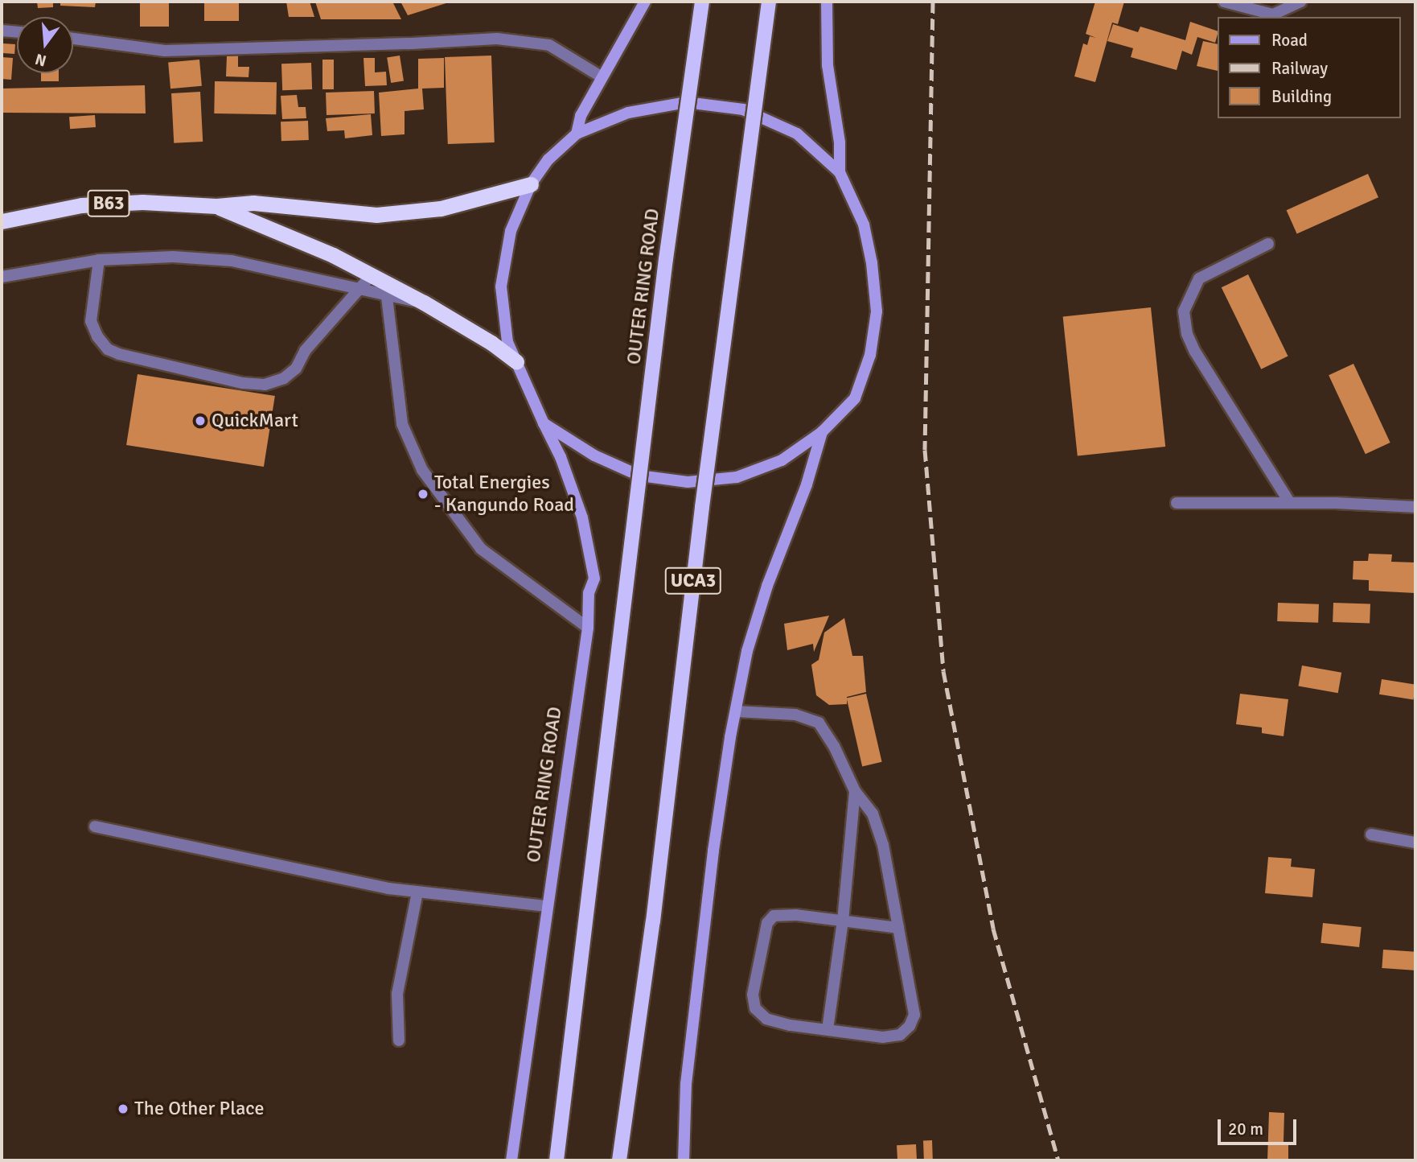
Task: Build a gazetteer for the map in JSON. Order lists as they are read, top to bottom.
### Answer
{
  "streets": {
    "highway": ["B63"],
    "main road": ["OUTER RING ROAD", "UCA3"]
  },
  "places": ["QuickMart", "Total Energies - Kangundo Road", "The Other Place"],
  "legend": ["Road", "Railway", "Building"],
  "scale_bar": "20 m",
  "north": "bottom"
}
